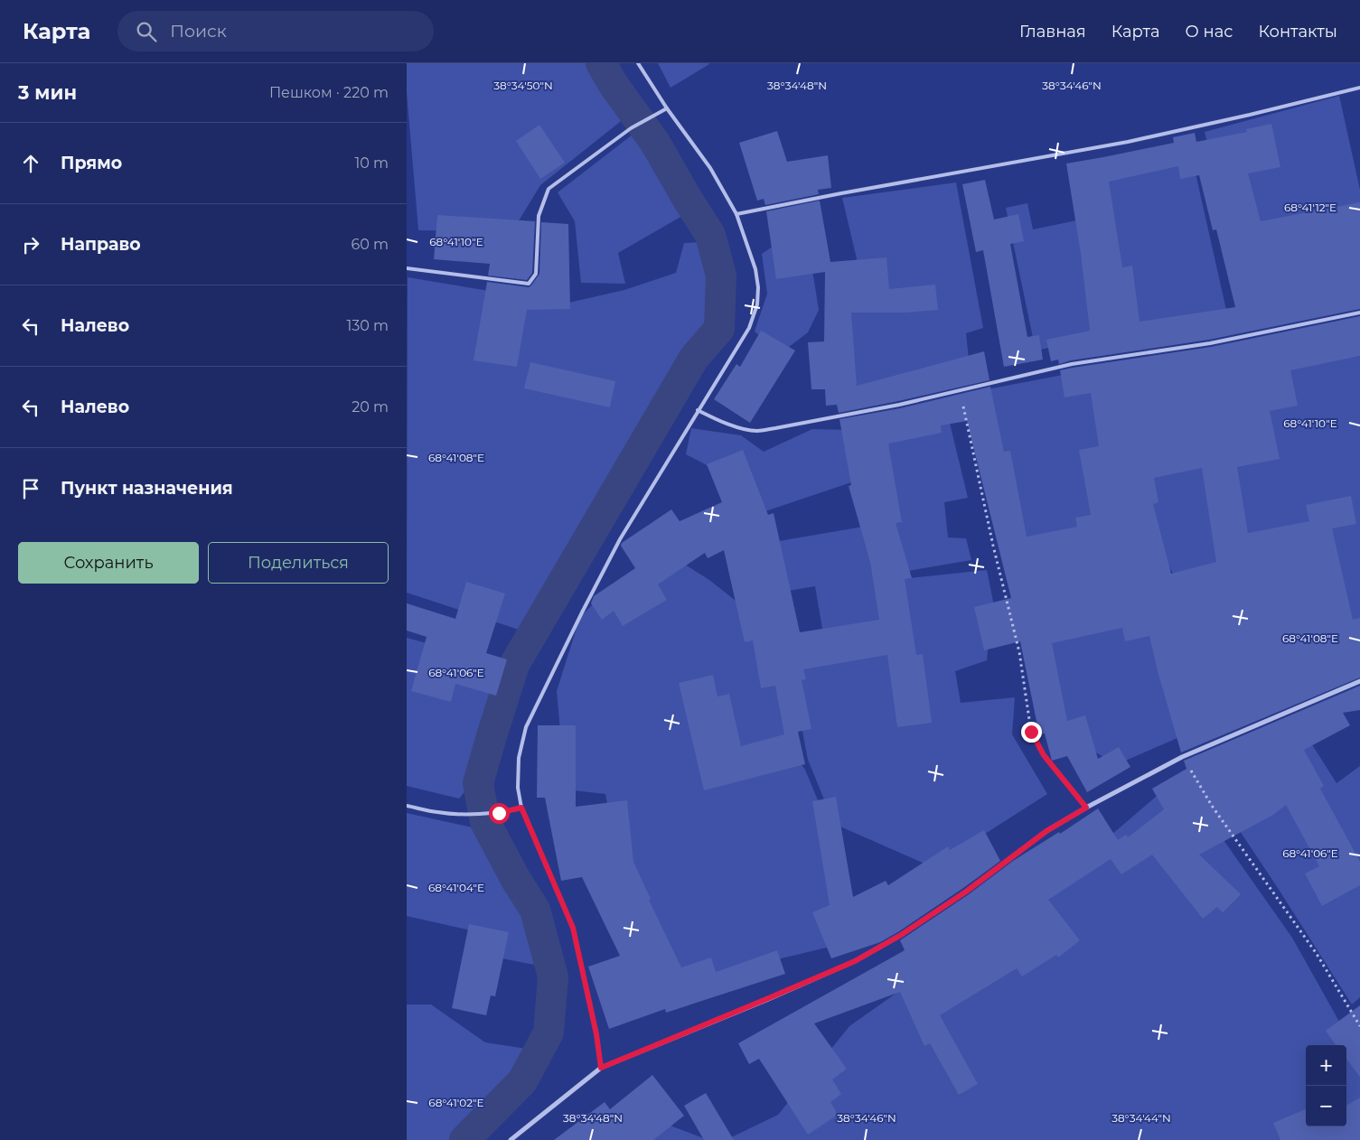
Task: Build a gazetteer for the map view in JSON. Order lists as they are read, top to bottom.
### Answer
{
  "page": {
    "header": "Карта",
    "search": "Поиск",
    "nav": [
      "Главная",
      "Карта",
      "О нас",
      "Контакты"
    ],
    "heading": ["3 мин", "Пешком · 220 m"],
    "list": [
      ["Прямо", "10 m"],
      ["Направо", "60 m"],
      ["Налево", "130 m"],
      ["Налево", "20 m"],
      "Пункт назначения"
    ],
    "buttons": ["Сохранить", "Поделиться"],
    "map_buttons": ["+", "−"]
  },
  "coordinates": [
    "38°34'48\"N",
    "38°34'46\"N",
    "38°34'50\"N",
    "68°41'12\"E",
    "68°41'10\"E",
    "68°41'08\"E",
    "68°41'06\"E",
    "68°41'04\"E",
    "68°41'02\"E",
    "38°34'44\"N"
  ]
}
